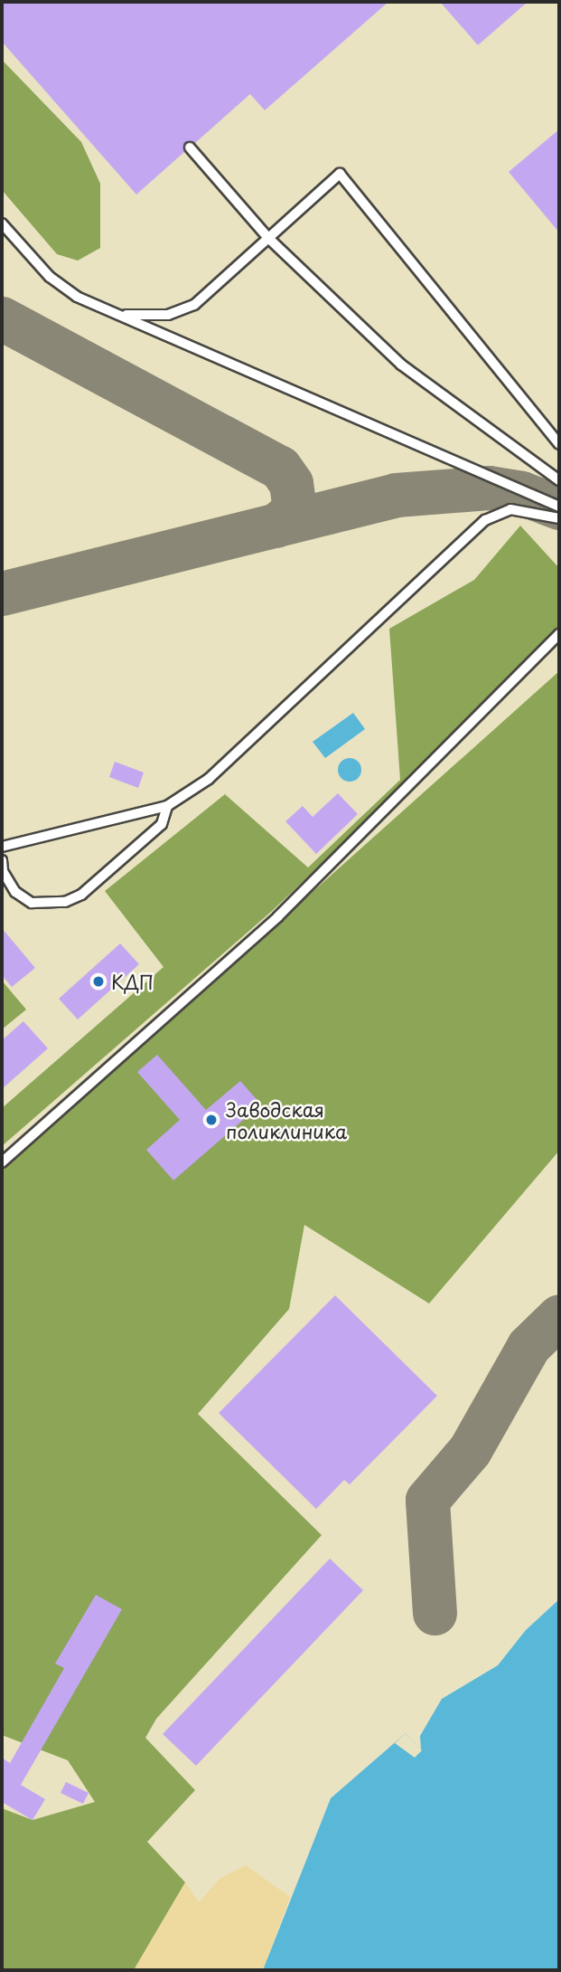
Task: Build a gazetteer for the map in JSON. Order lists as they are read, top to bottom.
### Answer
{
  "places": ["КДП", "Заводская поликлиника"]
}
